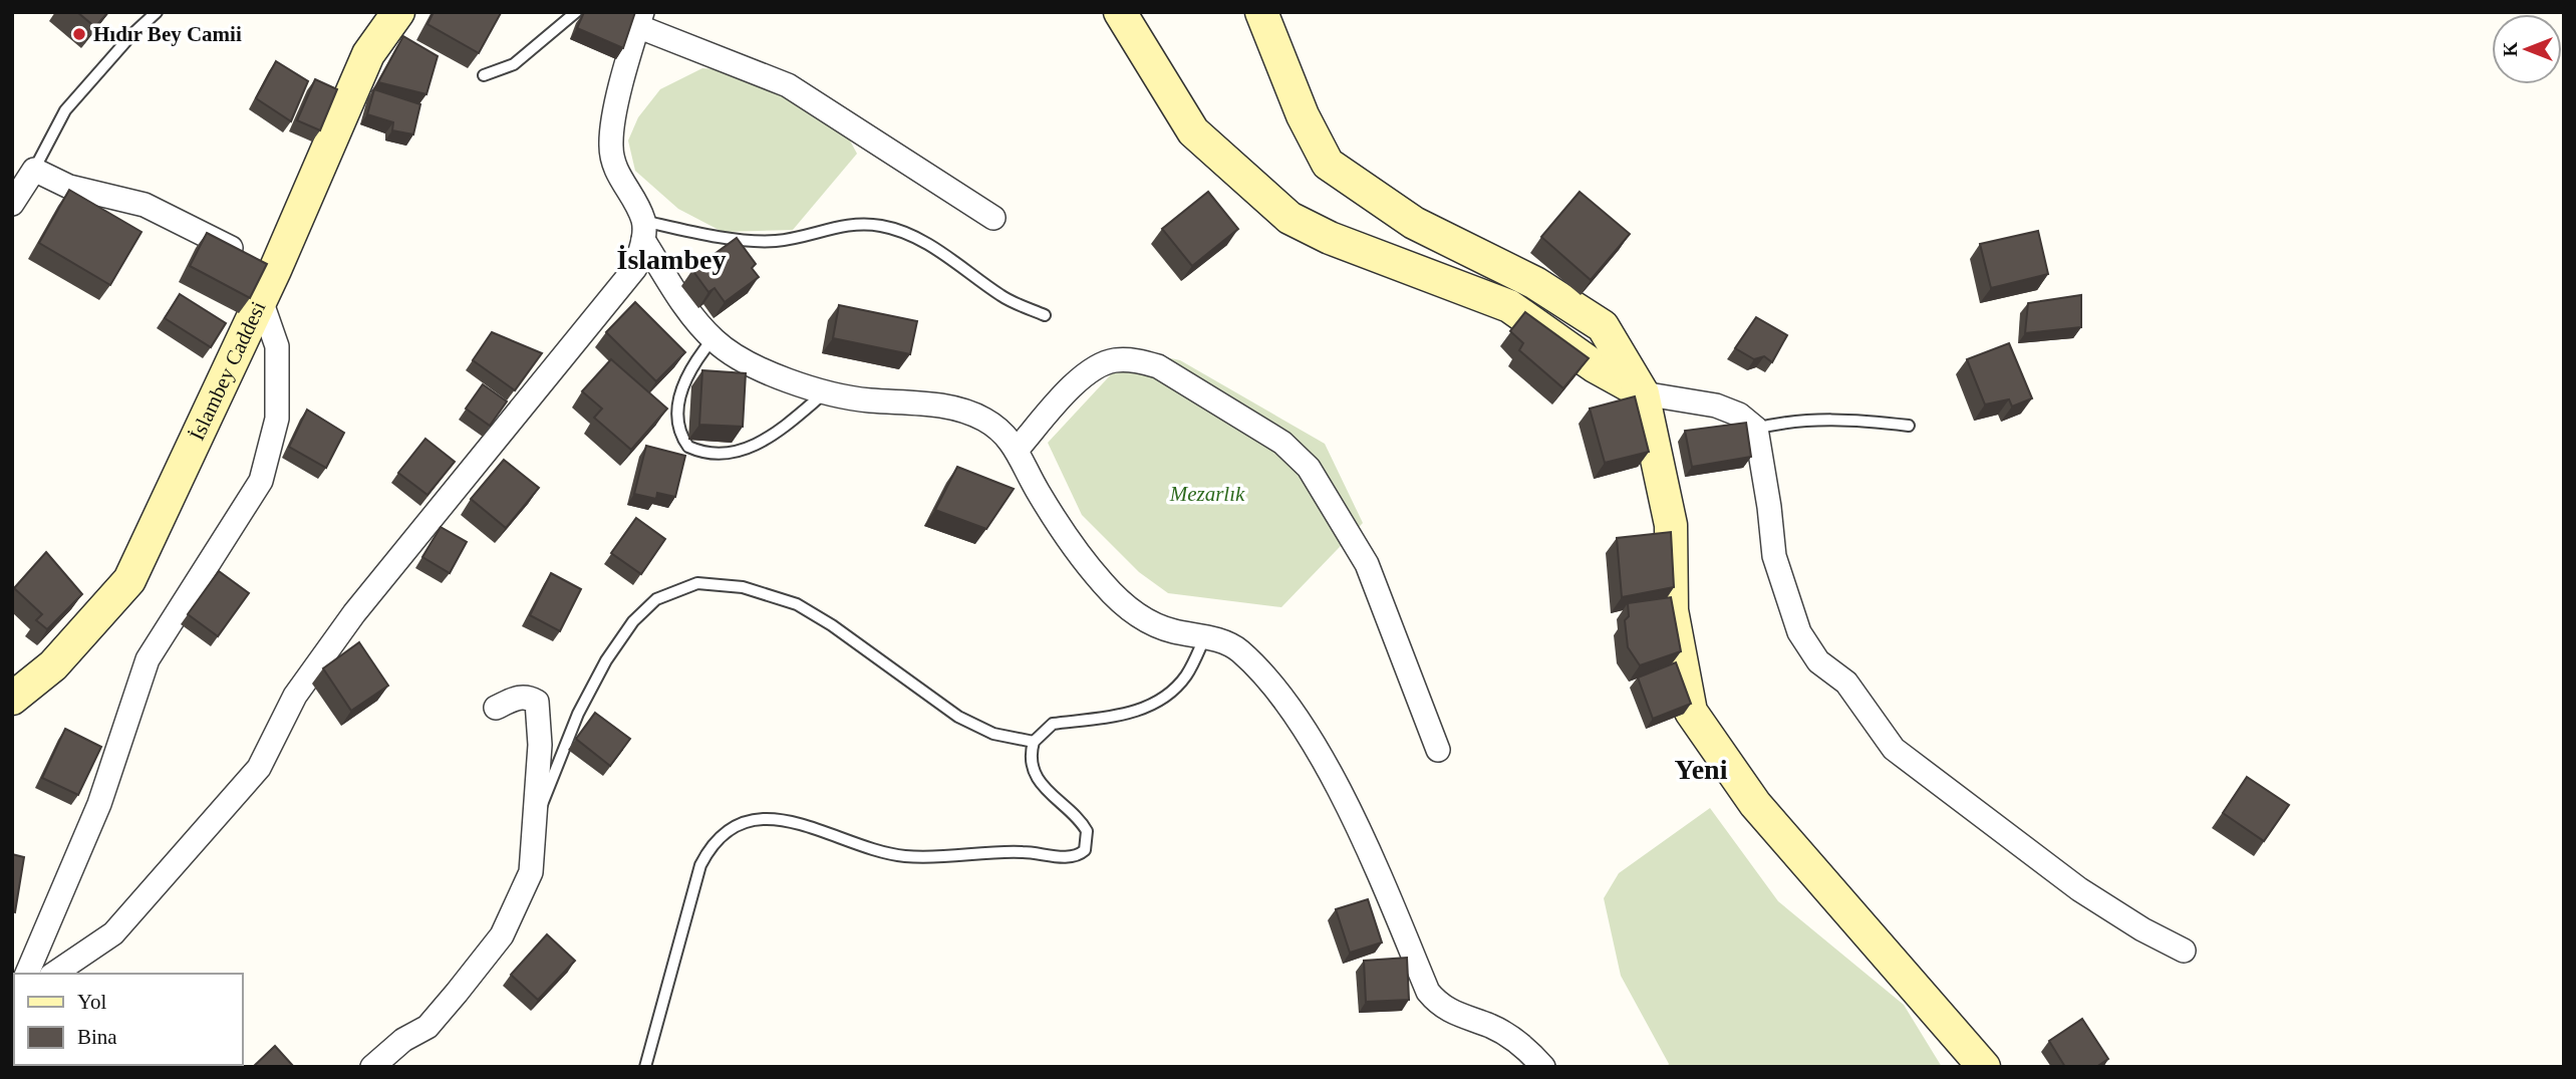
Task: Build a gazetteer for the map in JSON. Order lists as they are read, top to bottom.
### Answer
{
  "streets": {
    "street": ["İslambey Caddesi"]
  },
  "districts": ["İslambey", "Yeni"],
  "parks": ["Mezarlık"],
  "places": ["Hıdır Bey Camii"],
  "legend": ["Yol", "Bina"],
  "north": "left"
}
